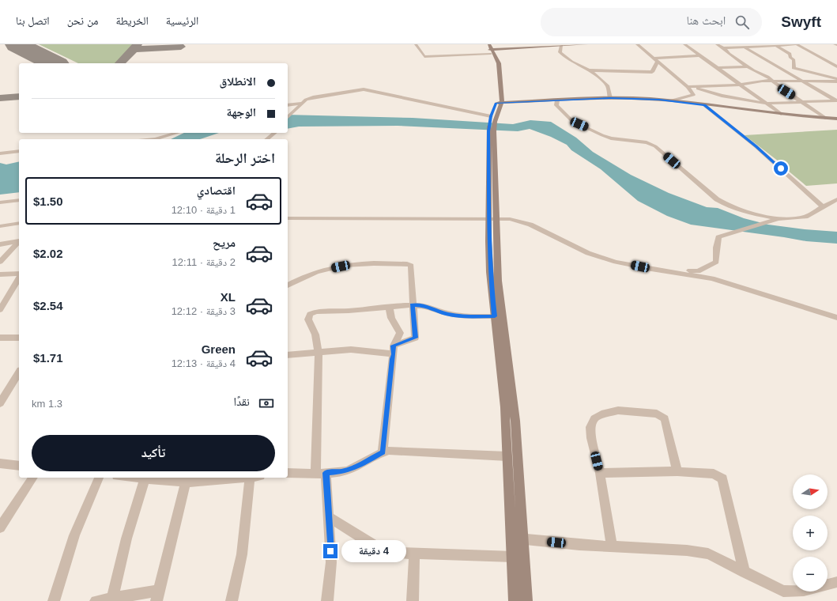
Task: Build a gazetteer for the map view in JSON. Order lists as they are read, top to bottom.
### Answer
{
  "north": "right",
  "page": {
    "header": "Swyft",
    "search": "ابحث هنا",
    "nav": [
      "الرئيسية",
      "الخريطة",
      "من نحن",
      "اتصل بنا"
    ],
    "banner": ["الانطلاق", "الوجهة"],
    "heading": "اختر الرحلة",
    "list": [
      {
        "name": "اقتصادي",
        "note": "1 دقيقة · 12:10",
        "value": "$1.50"
      },
      {
        "name": "مريح",
        "note": "2 دقيقة · 12:11",
        "value": "$2.02"
      },
      {
        "name": "XL",
        "note": "3 دقيقة · 12:12",
        "value": "$2.54"
      },
      {
        "name": "Green",
        "note": "4 دقيقة · 12:13",
        "value": "$1.71"
      }
    ],
    "pay": ["نقدًا", "1.3 km"],
    "buttons": "تأكيد",
    "map_buttons": ["+", "−"],
    "bubble": "4 دقيقة"
  }
}
